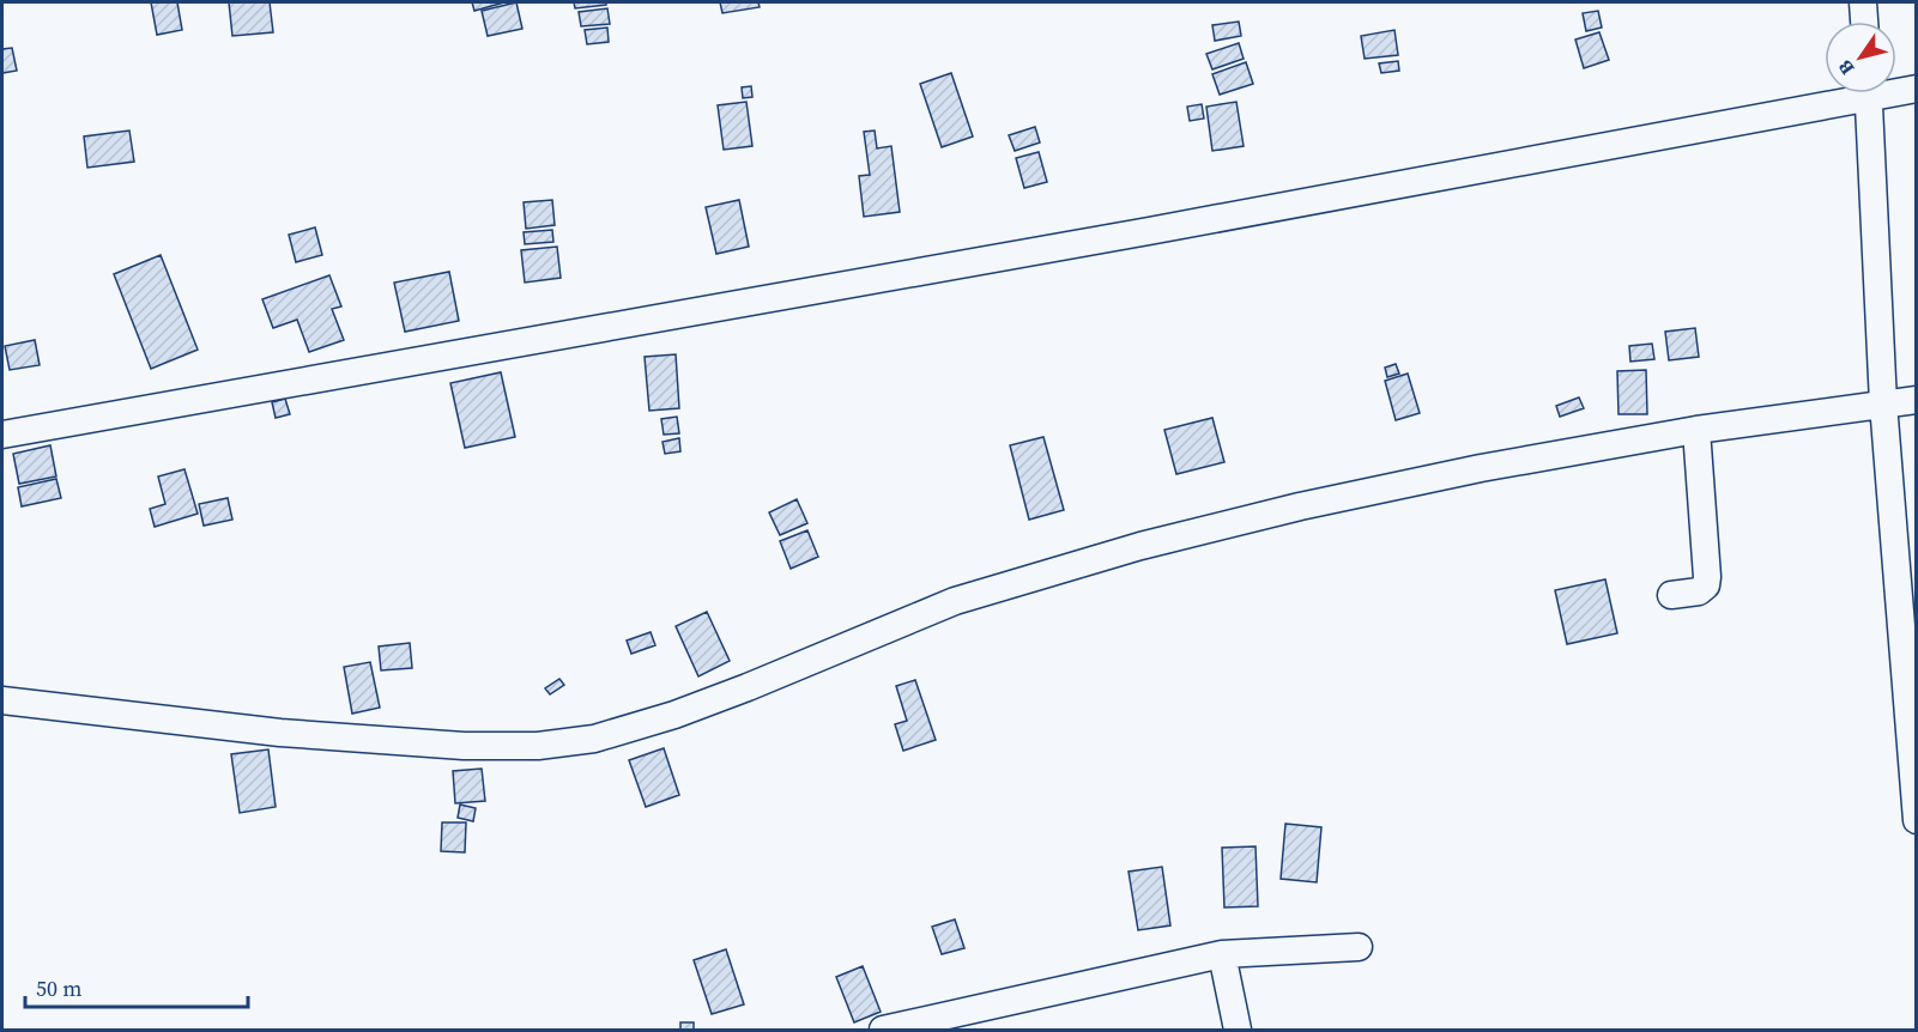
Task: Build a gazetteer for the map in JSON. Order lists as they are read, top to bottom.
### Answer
{
  "scale_bar": "50 m",
  "north": "bottom left"
}
